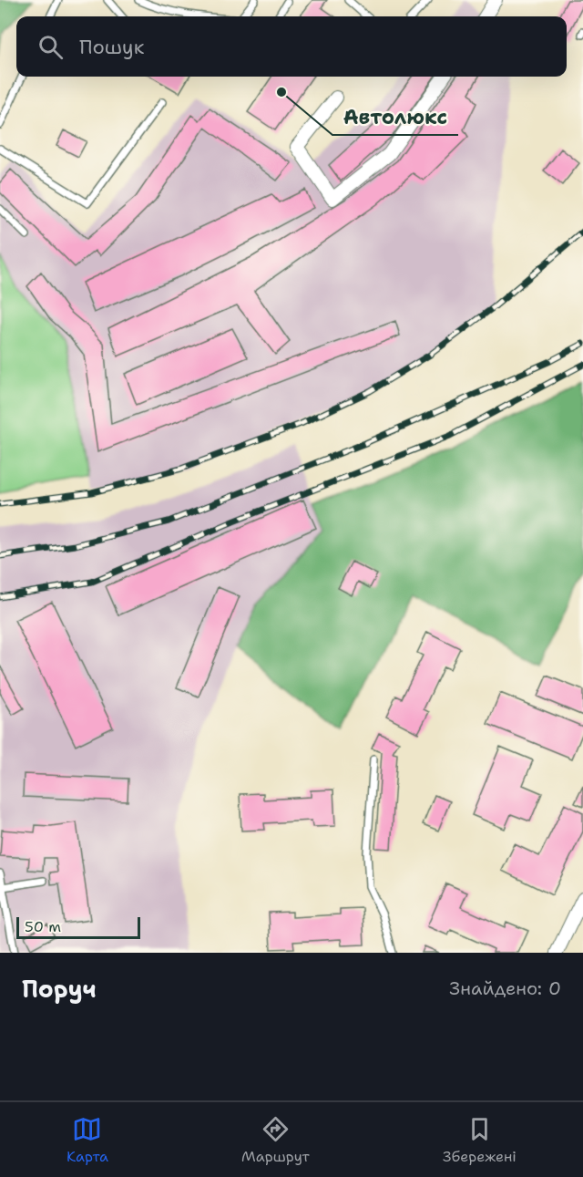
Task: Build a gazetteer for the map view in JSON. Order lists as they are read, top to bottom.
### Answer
{
  "places": ["Автолюкс"],
  "scale_bar": "50 m",
  "page": {
    "search": "Пошук",
    "scale": "50 m",
    "heading": ["Поруч", "Знайдено: 0"],
    "nav": ["Карта", "Маршрут", "Збережені"]
  }
}
